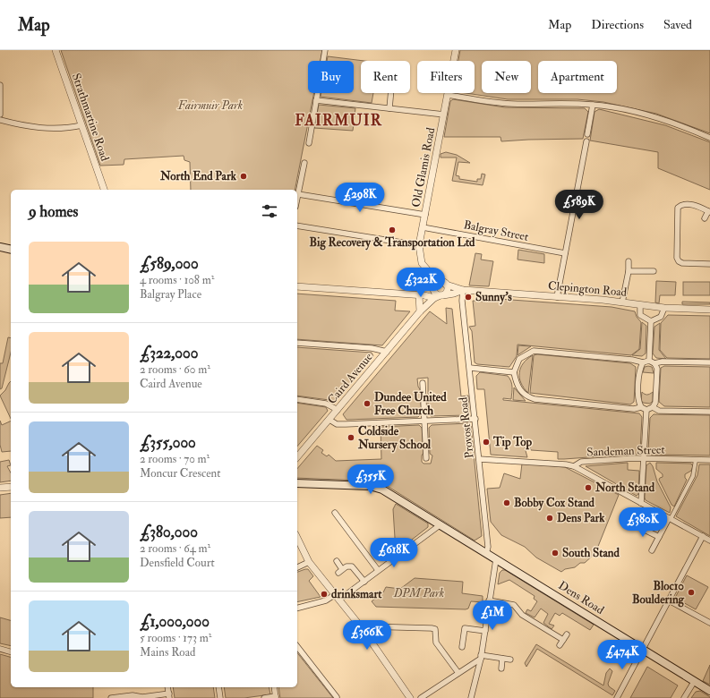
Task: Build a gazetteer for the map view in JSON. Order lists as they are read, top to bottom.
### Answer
{
  "streets": {
    "main road": ["Dens Road"],
    "street": [
      "Strathmartine Road",
      "Old Glamis Road",
      "Balgray Street",
      "Clepington Road",
      "Caird Avenue",
      "Provost Road",
      "Sandeman Street"
    ]
  },
  "crossings": [
    ["Old Glamis Road", "Balgray Street"],
    ["Old Glamis Road", "Clepington Road"],
    ["Clepington Road", "Caird Avenue"],
    ["Clepington Road", "Provost Road"],
    ["Provost Road", "Sandeman Street"],
    ["Provost Road", "Dens Road"]
  ],
  "districts": ["FAIRMUIR"],
  "parks": ["Fairmuir Park", "DPM Park"],
  "places": [
    "North End Park",
    "Big Recovery & Transportation Ltd",
    "Sunny's",
    "Dundee United Free Church",
    "Coldside Nursery School",
    "Tip Top",
    "North Stand",
    "Bobby Cox Stand",
    "Dens Park",
    "South Stand",
    "Bloc10 Bouldering",
    "drinksmart"
  ],
  "page": {
    "header": "Map",
    "nav": ["Map", "Directions", "Saved"],
    "chip": [
      "Buy",
      "Rent",
      "Filters",
      "New",
      "Apartment"
    ],
    "price": [
      "£298K",
      "£589K",
      "£322K",
      "£355K",
      "£380K",
      "£618K",
      "£1M",
      "£366K",
      "£474K"
    ],
    "heading": "9 homes",
    "list": [
      {
        "name": "£589,000",
        "note": "4 rooms · 108 m² · Balgray Place"
      },
      {
        "name": "£322,000",
        "note": "2 rooms · 60 m² · Caird Avenue"
      },
      {
        "name": "£355,000",
        "note": "2 rooms · 70 m² · Moncur Crescent"
      },
      {
        "name": "£380,000",
        "note": "2 rooms · 64 m² · Densfield Court"
      },
      {
        "name": "£1,000,000",
        "note": "5 rooms · 173 m² · Mains Road"
      }
    ]
  }
}
